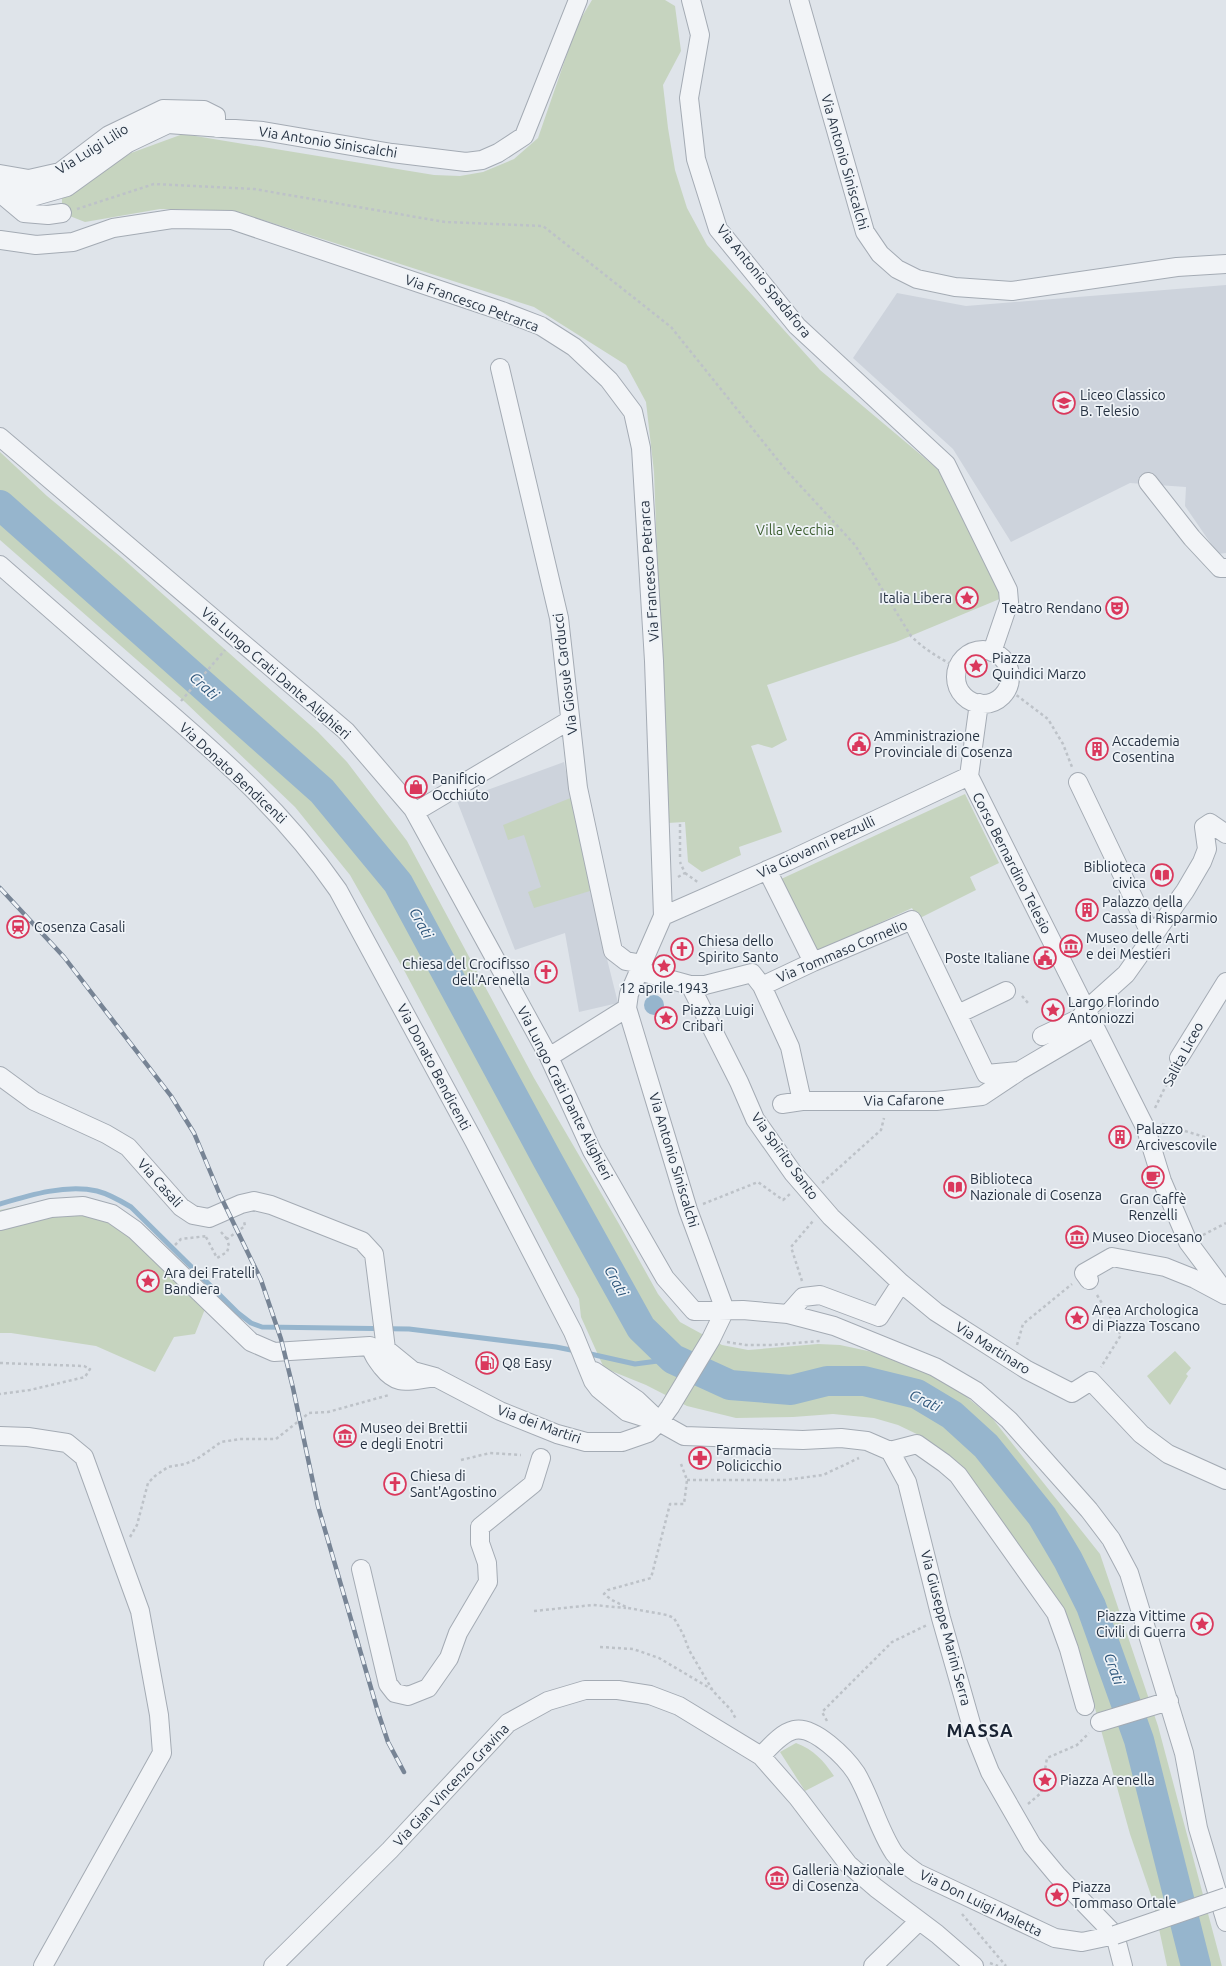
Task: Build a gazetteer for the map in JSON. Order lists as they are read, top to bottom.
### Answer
{
  "streets": {
    "street": [
      "Via Antonio Siniscalchi",
      "Via Luigi Lilio",
      "Via Antonio Spadafora",
      "Via Francesco Petrarca",
      "Via Lungo Crati Dante Alighieri",
      "Via Giosuè Carducci",
      "Via Donato Bendicenti",
      "Via Giovanni Pezzulli",
      "Corso Bernardino Telesio",
      "Via Tommaso Cornelio",
      "Salita Liceo",
      "Via Cafarone",
      "Via Spirito Santo",
      "Via Casali",
      "Via Martinaro",
      "Via dei Martiri",
      "Via Giuseppe Marini Serra",
      "Via Gian Vincenzo Gravina",
      "Via Don Luigi Maletta"
    ]
  },
  "crossings": [
    ["Via Antonio Siniscalchi", "Via Luigi Lilio"],
    ["Via Antonio Siniscalchi", "Via Lungo Crati Dante Alighieri"],
    ["Via Antonio Siniscalchi", "Via dei Martiri"],
    ["Via Francesco Petrarca", "Via Giovanni Pezzulli"],
    ["Via Lungo Crati Dante Alighieri", "Via dei Martiri"],
    ["Via Giosuè Carducci", "Via Tommaso Cornelio"],
    ["Via Donato Bendicenti", "Via dei Martiri"],
    ["Via Giovanni Pezzulli", "Corso Bernardino Telesio"],
    ["Corso Bernardino Telesio", "Via Tommaso Cornelio"],
    ["Corso Bernardino Telesio", "Salita Liceo"],
    ["Via Tommaso Cornelio", "Via Cafarone"],
    ["Via Tommaso Cornelio", "Via Spirito Santo"],
    ["Via Spirito Santo", "Via Martinaro"],
    ["Via Casali", "Via dei Martiri"],
    ["Via Giuseppe Marini Serra", "Via Don Luigi Maletta"],
    ["Via Gian Vincenzo Gravina", "Via Don Luigi Maletta"]
  ],
  "districts": ["MASSA"],
  "water": ["Crati"],
  "parks": ["Villa Vecchia"],
  "places": {
    "school or university": ["Liceo Classico B. Telesio"],
    "place": [
      "Italia Libera",
      "Piazza Quindici Marzo",
      "12 aprile 1943",
      "Largo Florindo Antoniozzi",
      "Piazza Luigi Cribari",
      "Ara dei Fratelli Bandiera",
      "Area Archologica di Piazza Toscano",
      "Piazza Vittime Civili di Guerra",
      "Piazza Arenella",
      "Piazza Tommaso Ortale"
    ],
    "theatre": ["Teatro Rendano"],
    "public building": ["Amministrazione Provinciale di Cosenza", "Poste Italiane"],
    "building": ["Accademia Cosentina", "Palazzo della Cassa di Risparmio", "Palazzo Arcivescovile"],
    "shop": ["Panificio Occhiuto"],
    "library": ["Biblioteca civica", "Biblioteca Nazionale di Cosenza"],
    "station": ["Cosenza Casali"],
    "museum": [
      "Museo delle Arti e dei Mestieri",
      "Museo Diocesano",
      "Museo dei Brettii e degli Enotri",
      "Galleria Nazionale di Cosenza"
    ],
    "church": ["Chiesa dello Spirito Santo", "Chiesa del Crocifisso dell'Arenella", "Chiesa di Sant'Agostino"],
    "cafe": ["Gran Caffè Renzelli"],
    "fuel station": ["Q8 Easy"],
    "pharmacy": ["Farmacia Policicchio"]
  }
}
